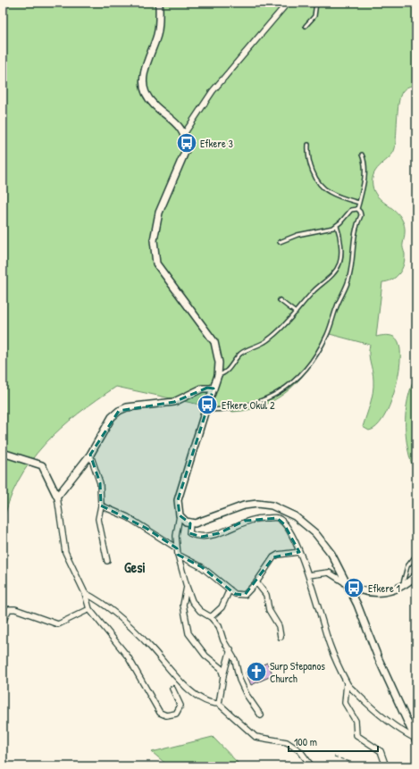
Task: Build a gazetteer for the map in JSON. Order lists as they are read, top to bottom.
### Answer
{
  "districts": ["Gesi"],
  "places": {
    "bus stop": ["Efkere 3", "Efkere Okul 2", "Efkere 1"],
    "church": ["Surp Stepanos Church"]
  },
  "scale_bar": "100 m"
}
